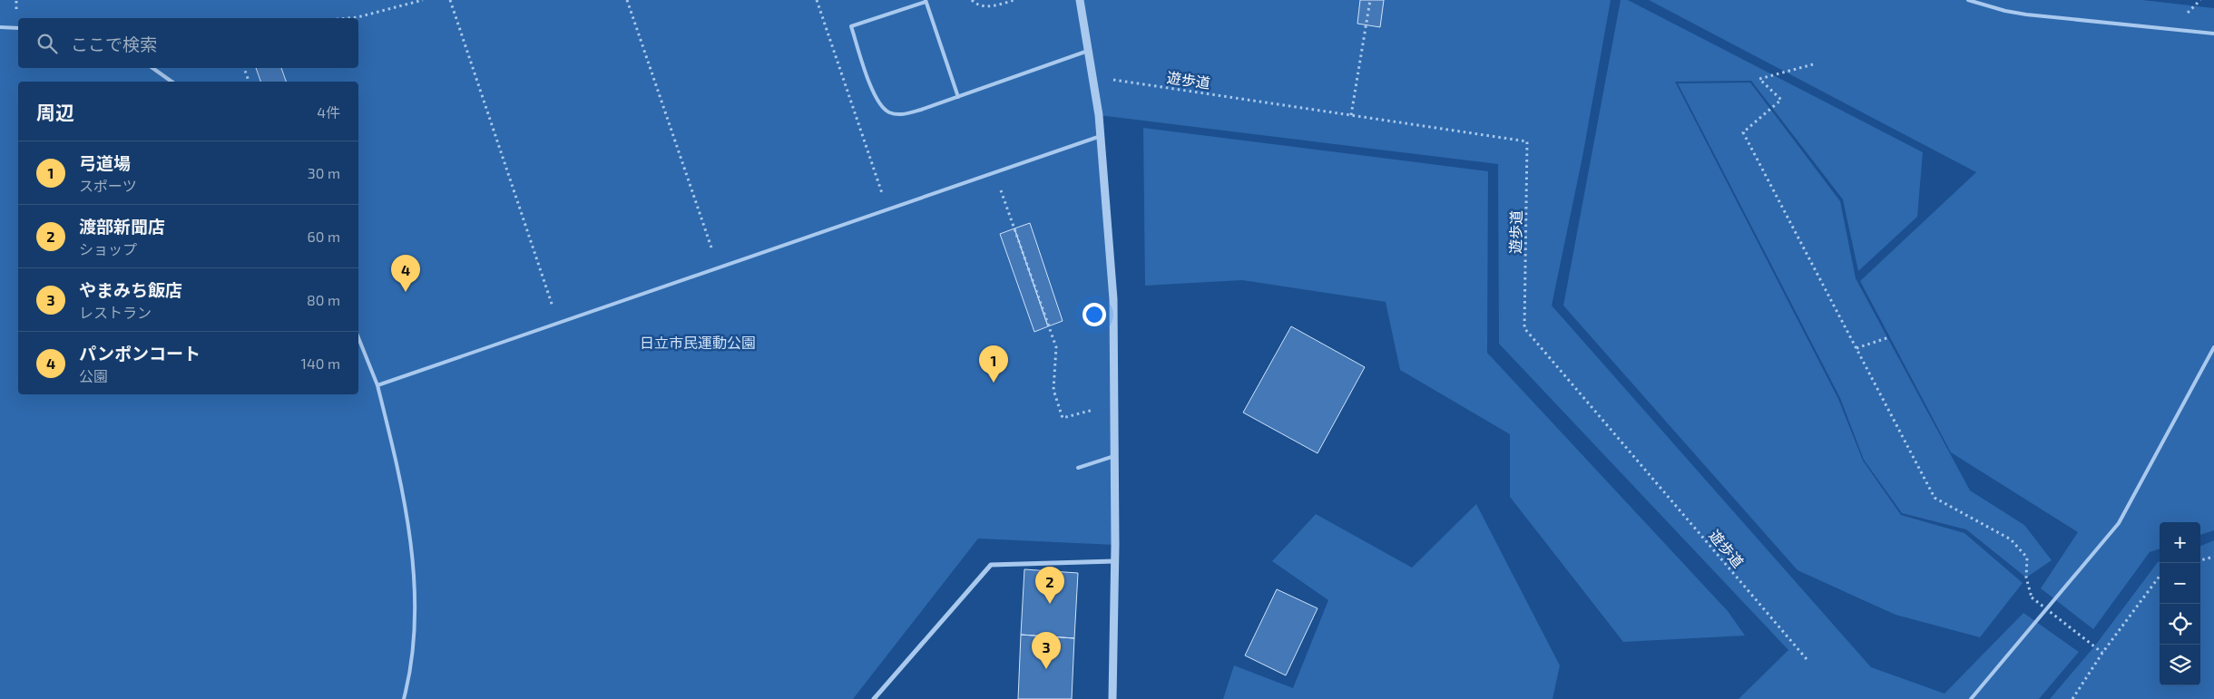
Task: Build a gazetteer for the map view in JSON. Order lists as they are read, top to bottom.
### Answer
{
  "streets": {
    "path": ["遊歩道"]
  },
  "parks": ["日立市民運動公園"],
  "page": {
    "search": "ここで検索",
    "heading": ["周辺", "4件"],
    "list": [
      {
        "mark": "1",
        "name": "弓道場",
        "note": "スポーツ",
        "value": "30 m"
      },
      {
        "mark": "2",
        "name": "渡部新聞店",
        "note": "ショップ",
        "value": "60 m"
      },
      {
        "mark": "3",
        "name": "やまみち飯店",
        "note": "レストラン",
        "value": "80 m"
      },
      {
        "mark": "4",
        "name": "パンポンコート",
        "note": "公園",
        "value": "140 m"
      }
    ],
    "pins": [
      "4",
      "1",
      "2",
      "3"
    ],
    "map_buttons": ["+", "−"]
  }
}
